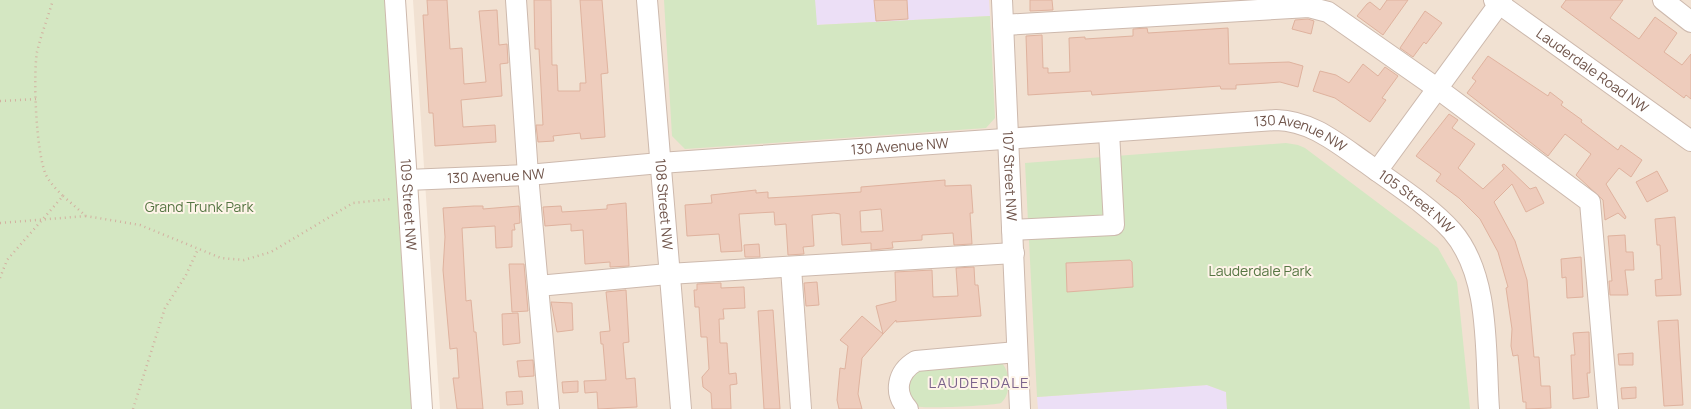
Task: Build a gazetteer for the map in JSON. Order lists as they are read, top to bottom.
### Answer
{
  "streets": {
    "street": [
      "Lauderdale Road NW",
      "130 Avenue NW",
      "107 Street NW",
      "105 Street NW",
      "109 Street NW",
      "108 Street NW"
    ]
  },
  "crossings": [
    ["Lauderdale Road NW", "105 Street NW"],
    ["130 Avenue NW", "107 Street NW"],
    ["130 Avenue NW", "105 Street NW"],
    ["130 Avenue NW", "109 Street NW"],
    ["130 Avenue NW", "108 Street NW"]
  ],
  "districts": ["LAUDERDALE"],
  "parks": ["Grand Trunk Park", "Lauderdale Park"]
}
